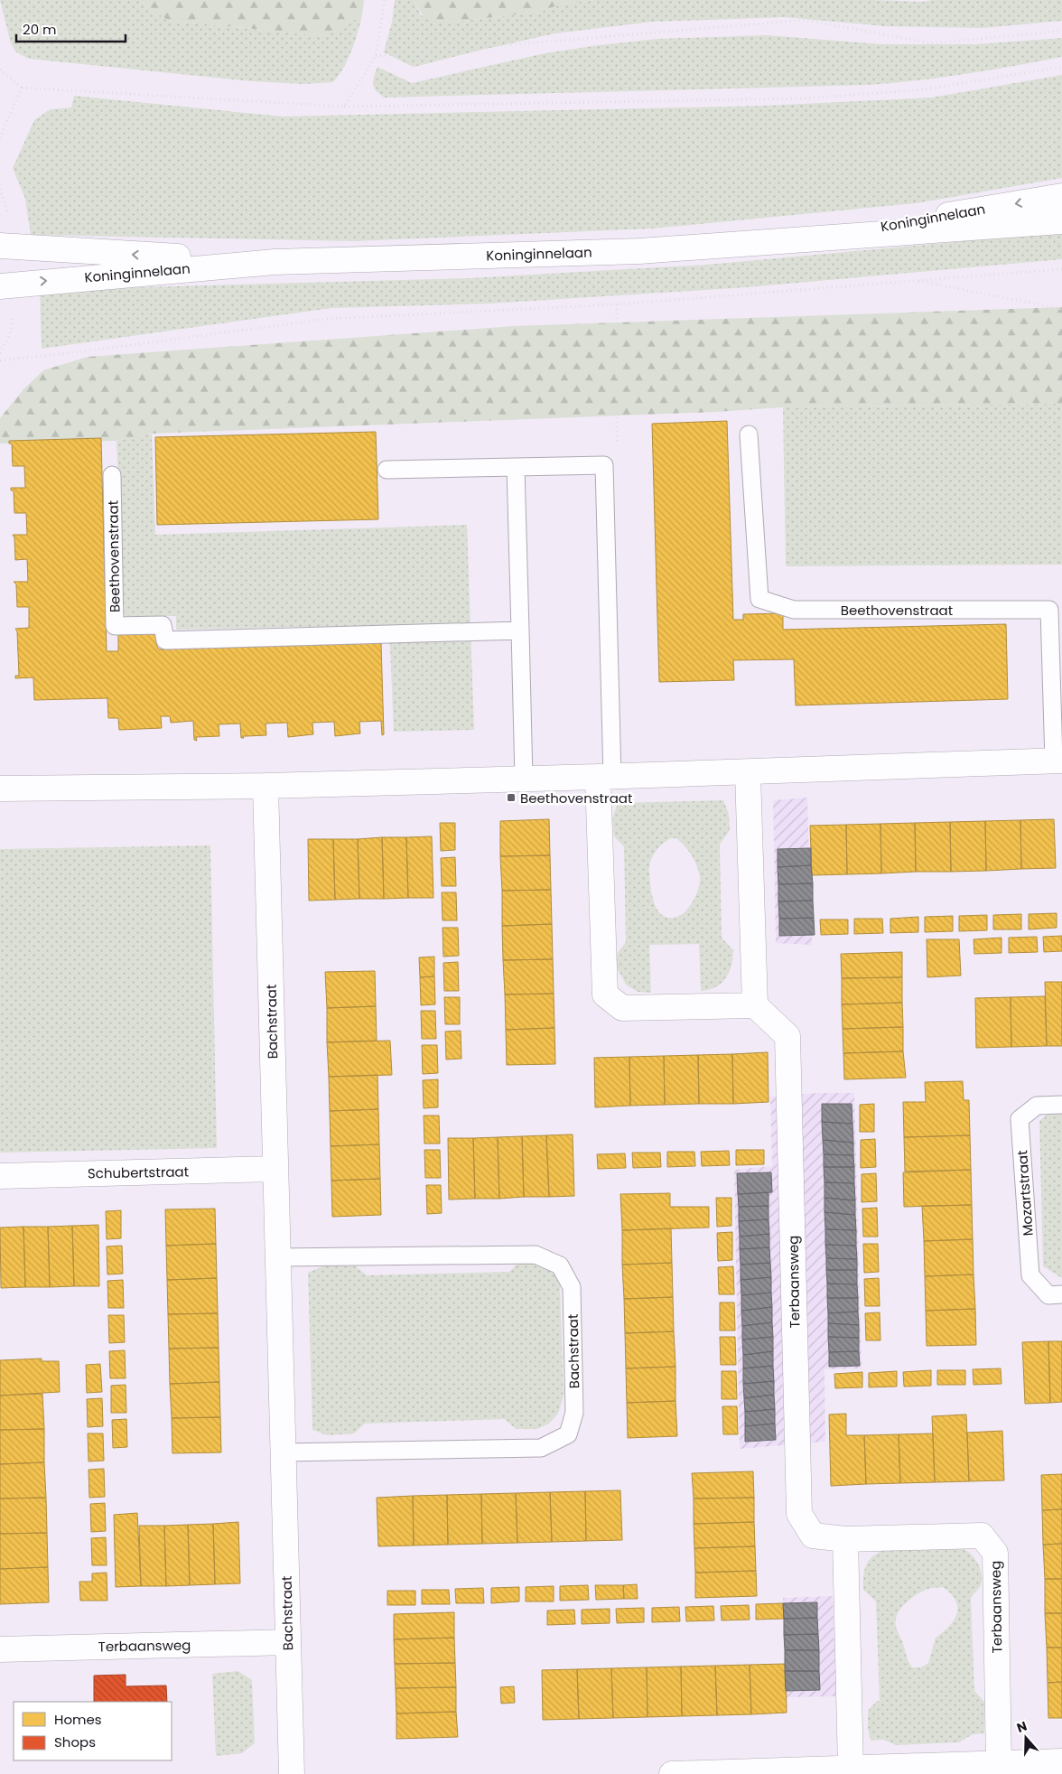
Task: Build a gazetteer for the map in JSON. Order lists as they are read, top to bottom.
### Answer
{
  "streets": {
    "street": [
      "Koninginnelaan",
      "Beethovenstraat",
      "Bachstraat",
      "Schubertstraat",
      "Terbaansweg"
    ],
    "lane": ["Mozartstraat"]
  },
  "crossings": [
    ["Beethovenstraat", "Bachstraat"],
    ["Bachstraat", "Schubertstraat"],
    ["Bachstraat", "Terbaansweg"]
  ],
  "places": {
    "transit": ["Beethovenstraat"]
  },
  "legend": ["Homes", "Shops"],
  "scale_bar": "20 m",
  "north": "top"
}
